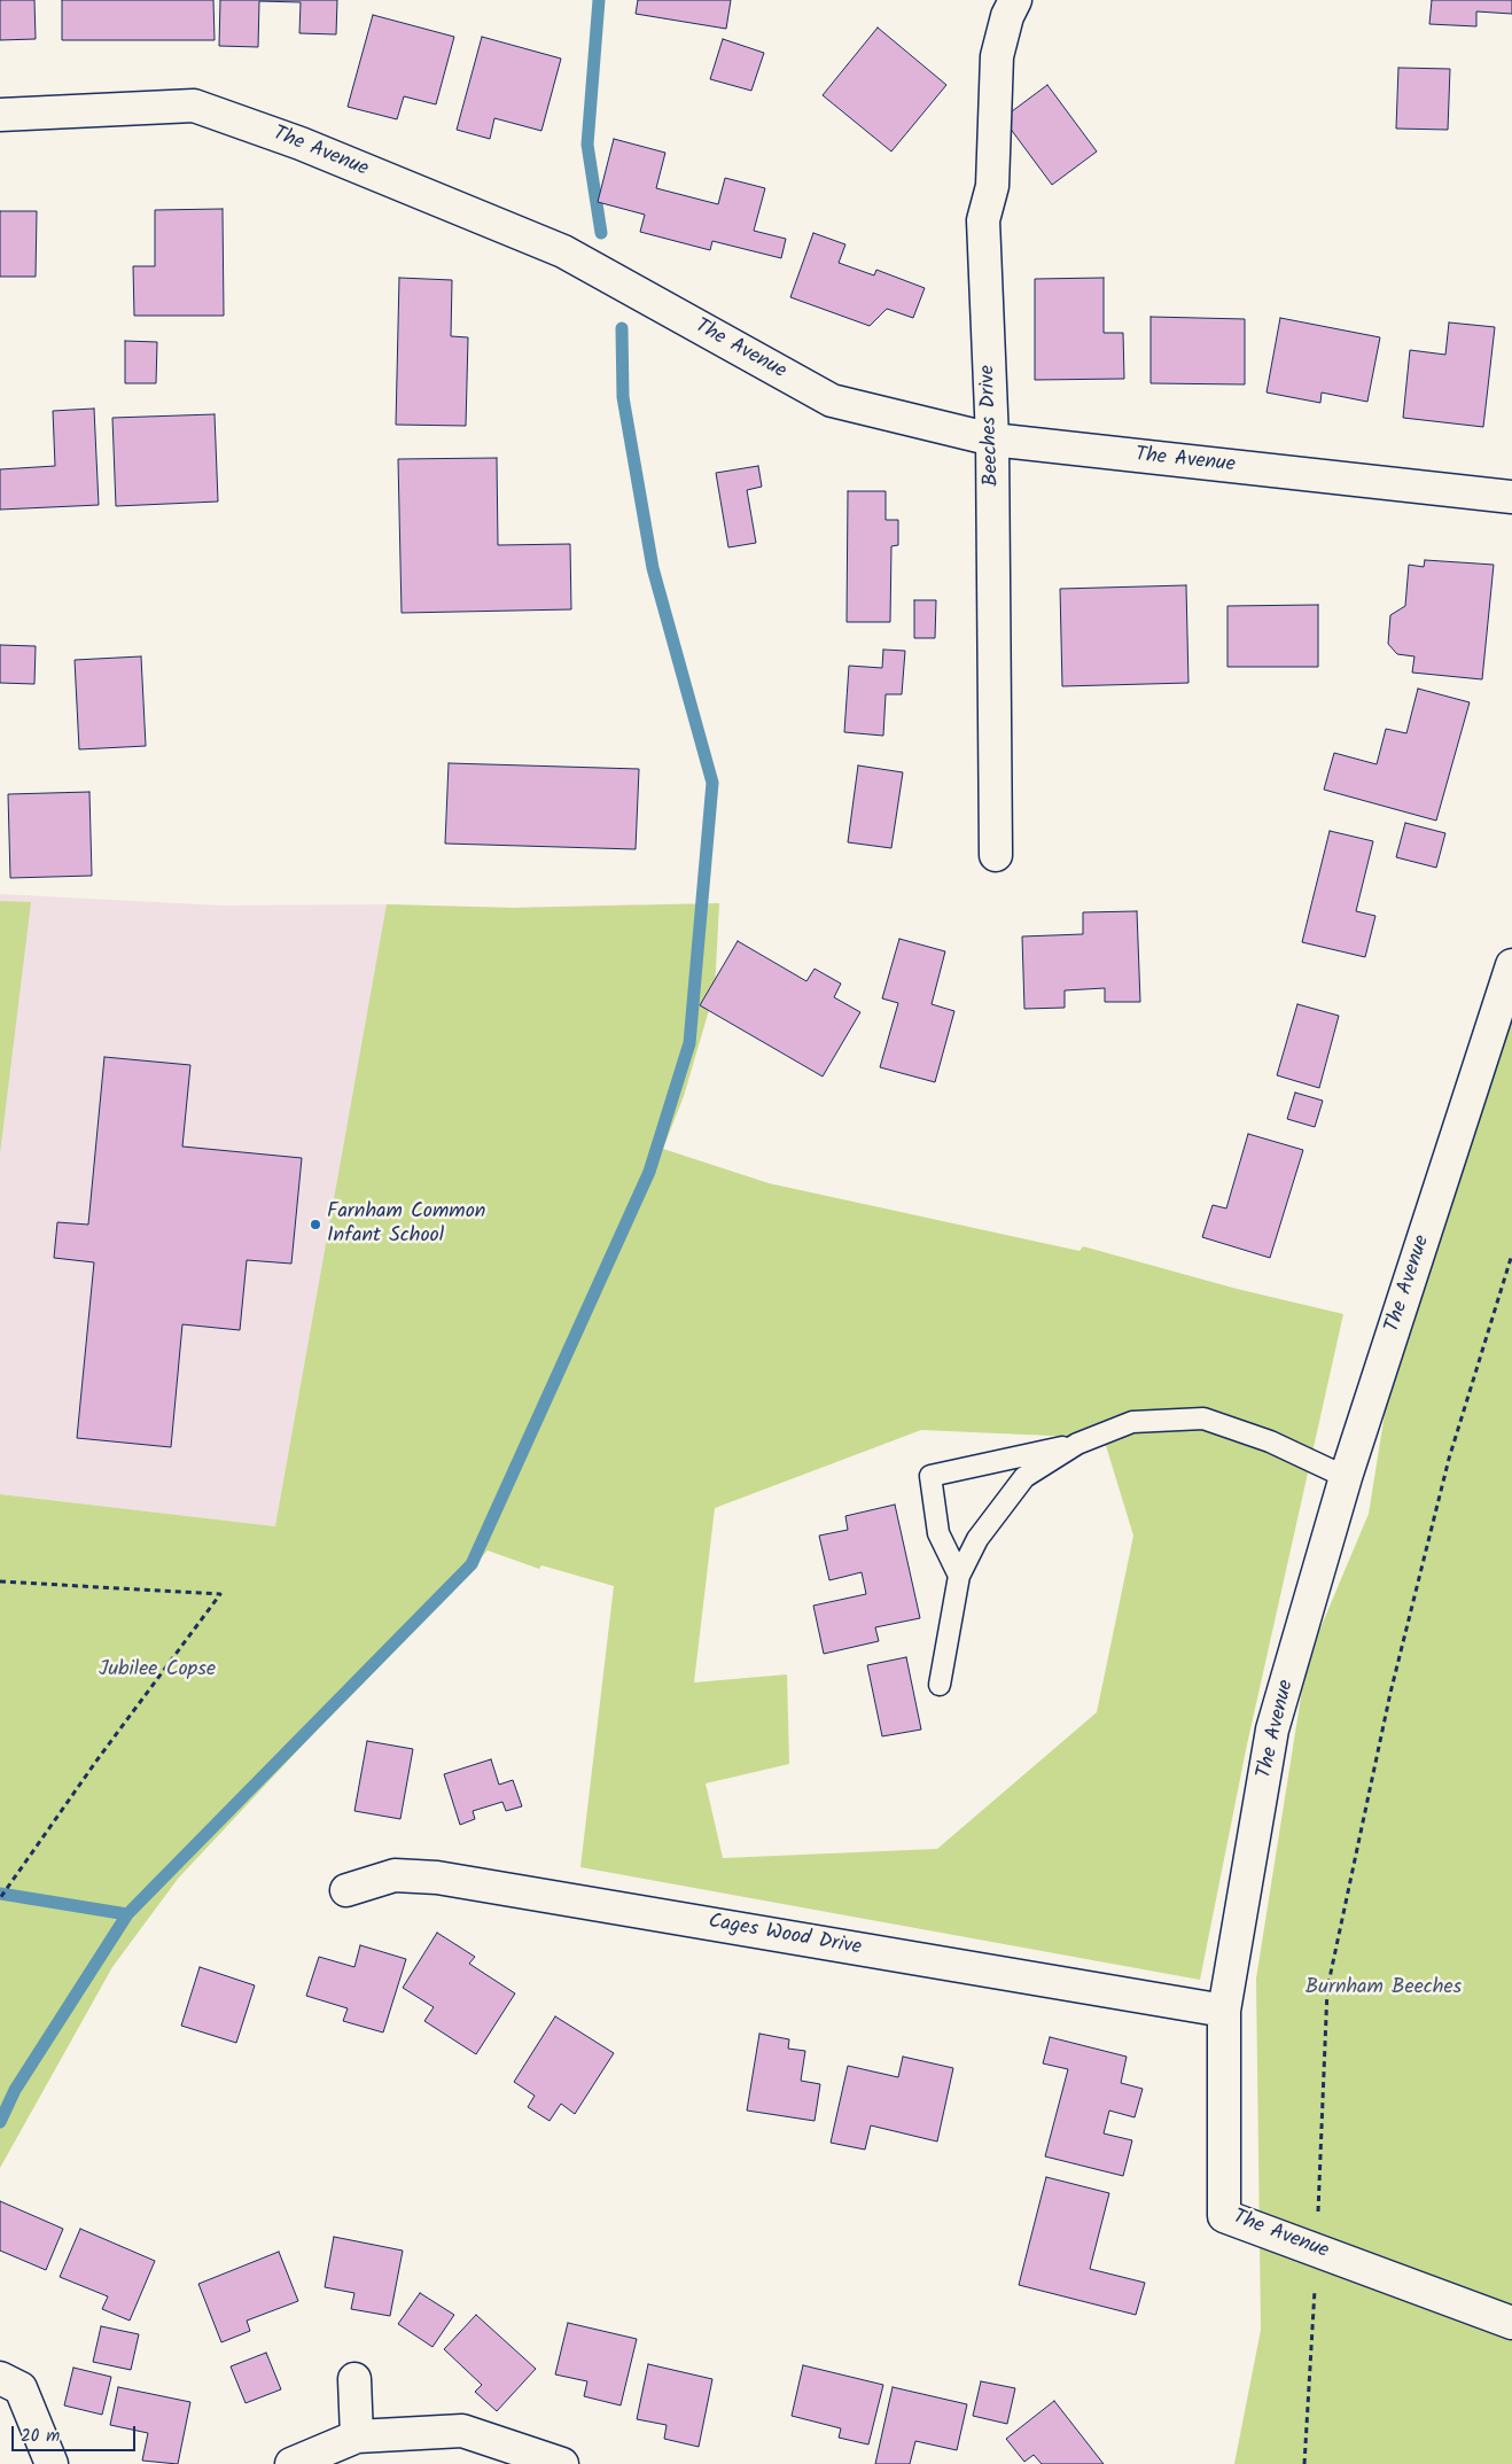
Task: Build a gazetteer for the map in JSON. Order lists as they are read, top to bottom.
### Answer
{
  "streets": {
    "street": ["The Avenue", "Beeches Drive", "Cages Wood Drive"]
  },
  "crossings": [
    ["The Avenue", "Beeches Drive"],
    ["The Avenue", "Cages Wood Drive"]
  ],
  "parks": ["Jubilee Copse", "Burnham Beeches"],
  "places": ["Farnham Common Infant School"],
  "scale_bar": "20 m"
}
